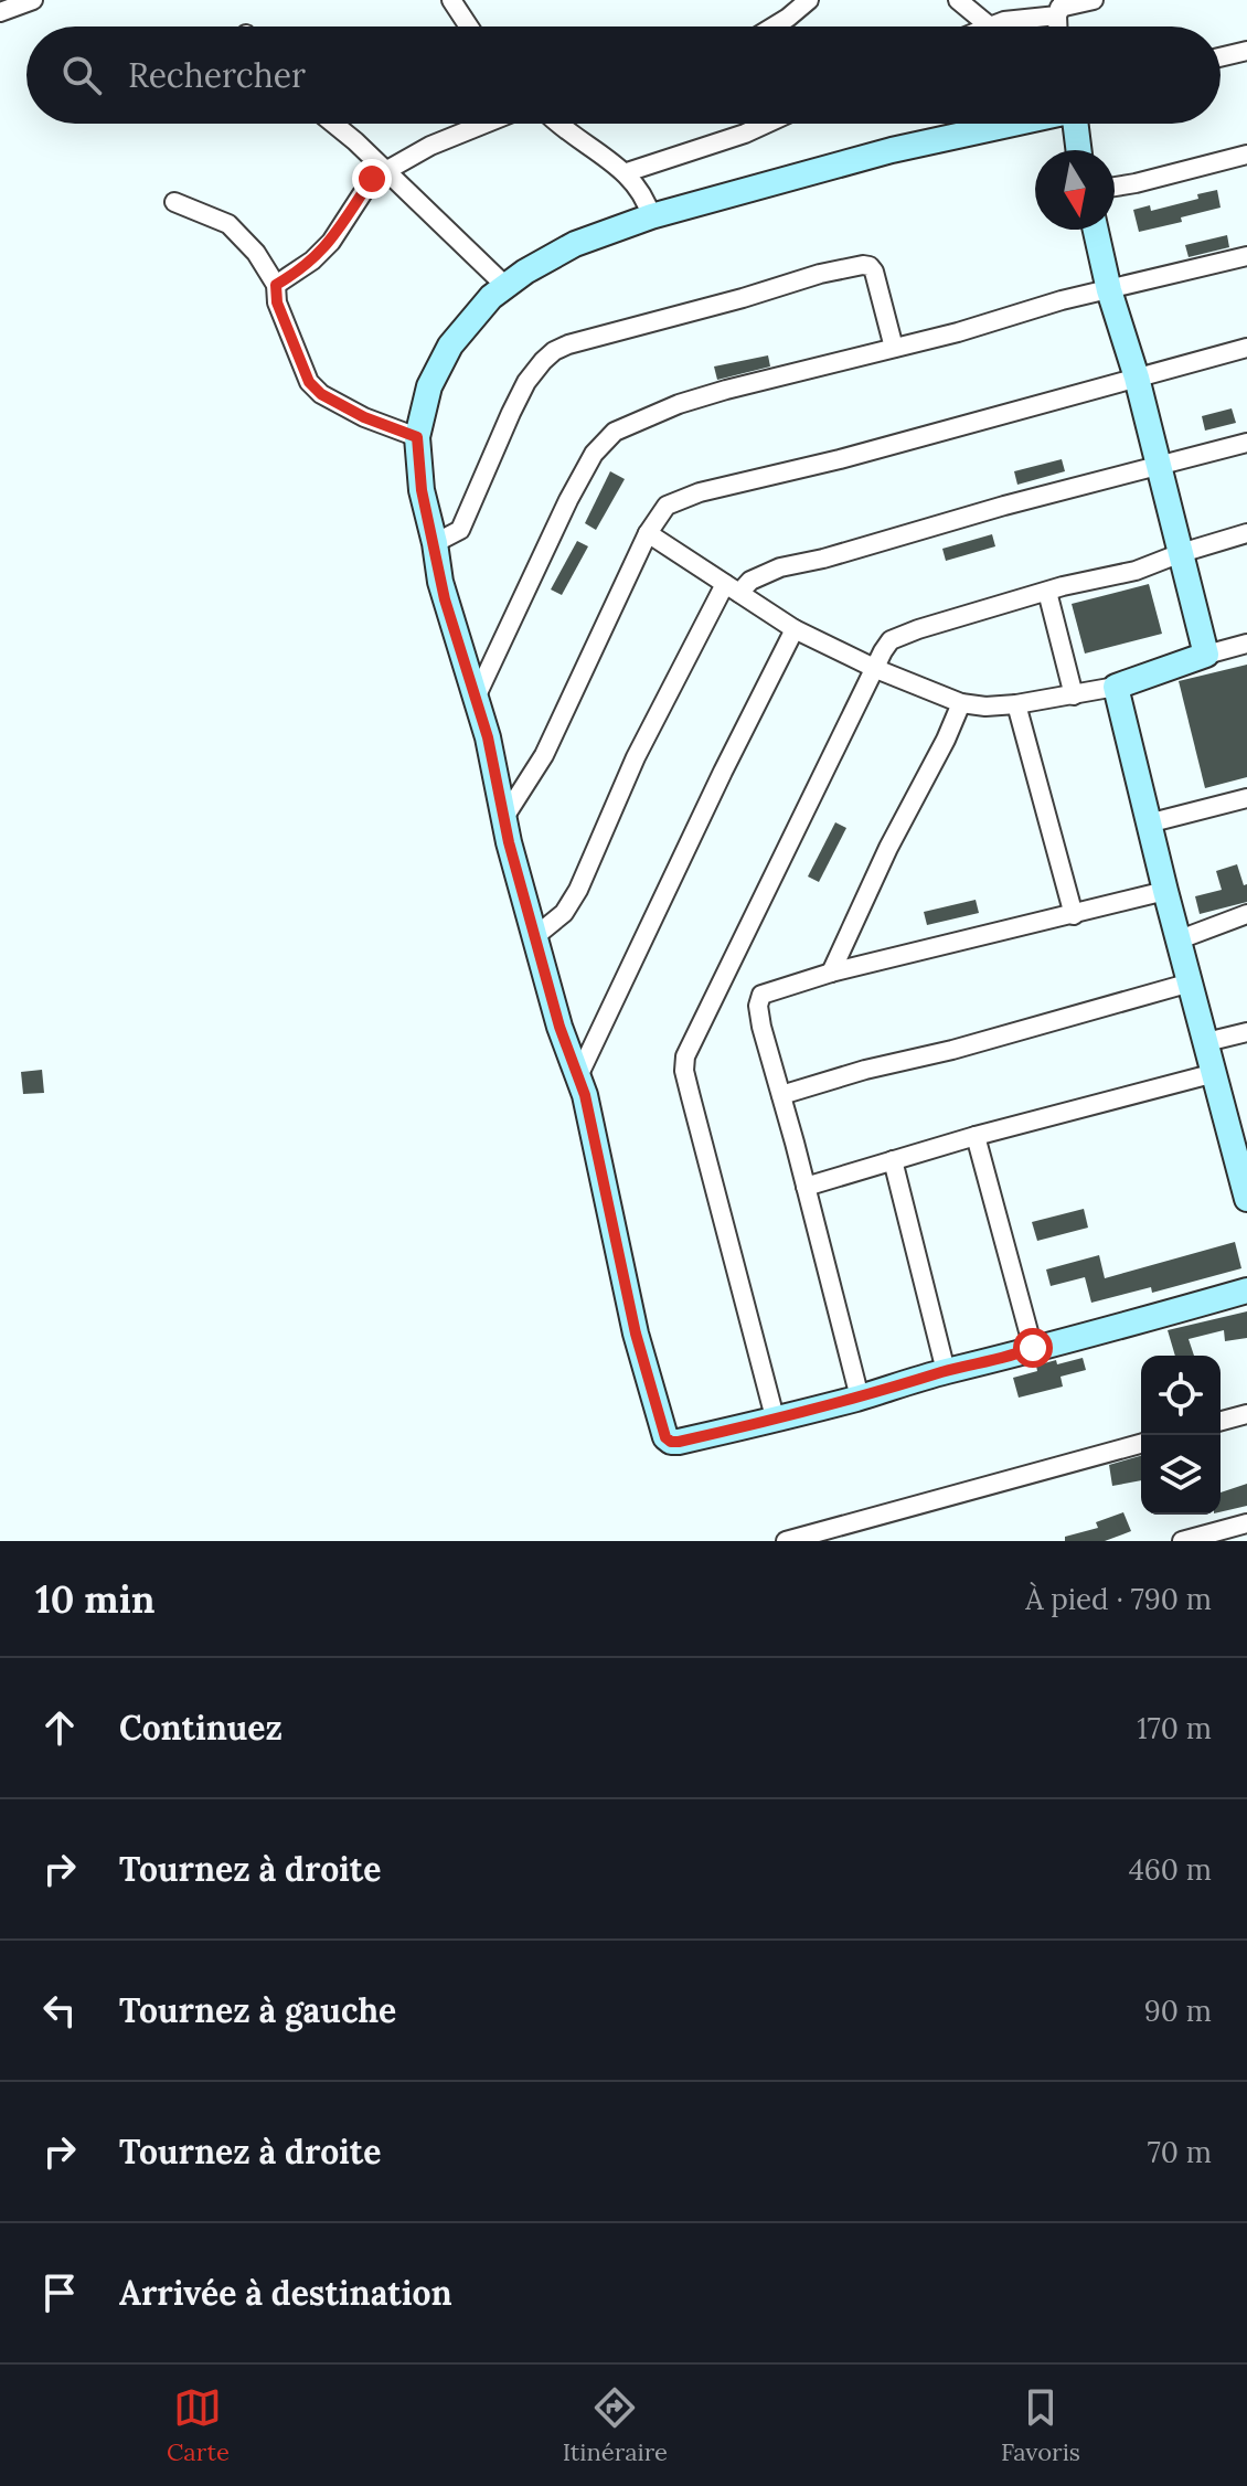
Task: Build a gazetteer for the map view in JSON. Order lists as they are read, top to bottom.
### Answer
{
  "north": "bottom",
  "page": {
    "search": "Rechercher",
    "heading": ["10 min", "À pied · 790 m"],
    "list": [
      ["Continuez", "170 m"],
      ["Tournez à droite", "460 m"],
      ["Tournez à gauche", "90 m"],
      ["Tournez à droite", "70 m"],
      "Arrivée à destination"
    ],
    "nav": ["Carte", "Itinéraire", "Favoris"]
  }
}
